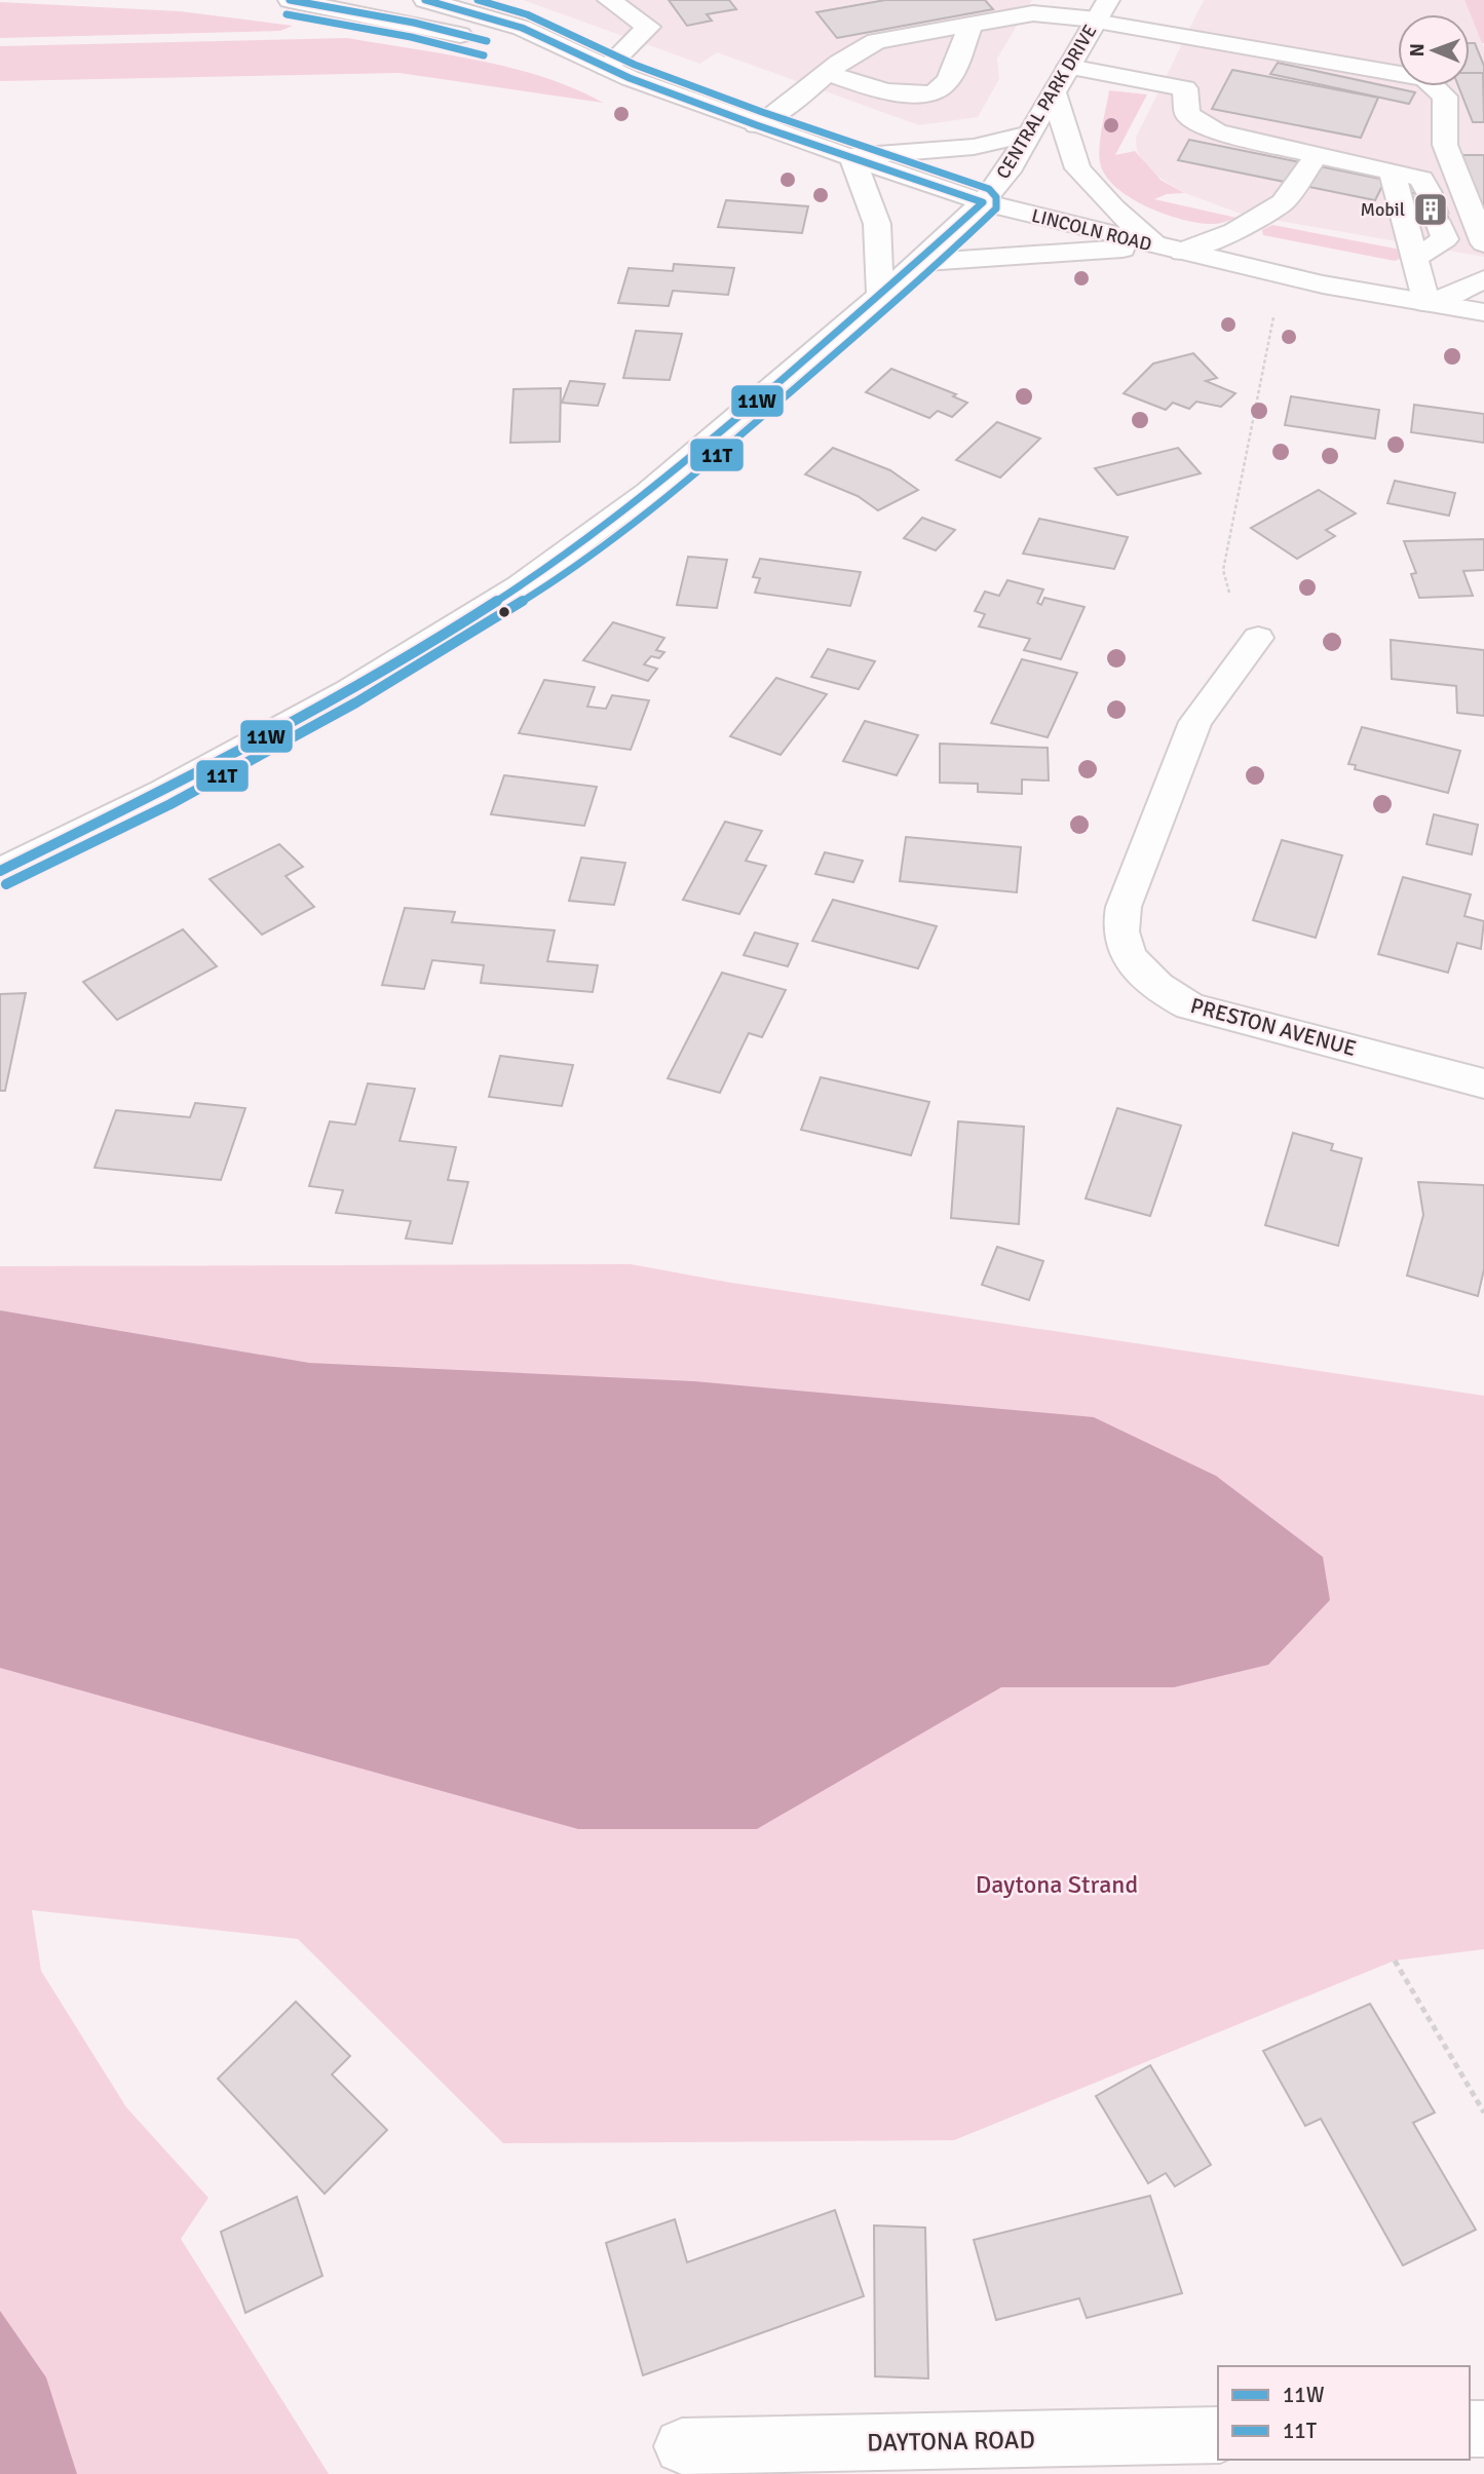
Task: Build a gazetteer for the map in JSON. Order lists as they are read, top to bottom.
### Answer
{
  "streets": {
    "main road": [
      "CENTRAL PARK DRIVE",
      "LINCOLN ROAD",
      "PRESTON AVENUE",
      "DAYTONA ROAD"
    ]
  },
  "crossings": [
    ["CENTRAL PARK DRIVE", "LINCOLN ROAD"]
  ],
  "parks": ["Daytona Strand"],
  "places": {
    "building": ["Mobil"]
  },
  "lines": ["transit line 11W", "transit line 11T"],
  "legend": ["11W", "11T"],
  "north": "left"
}
